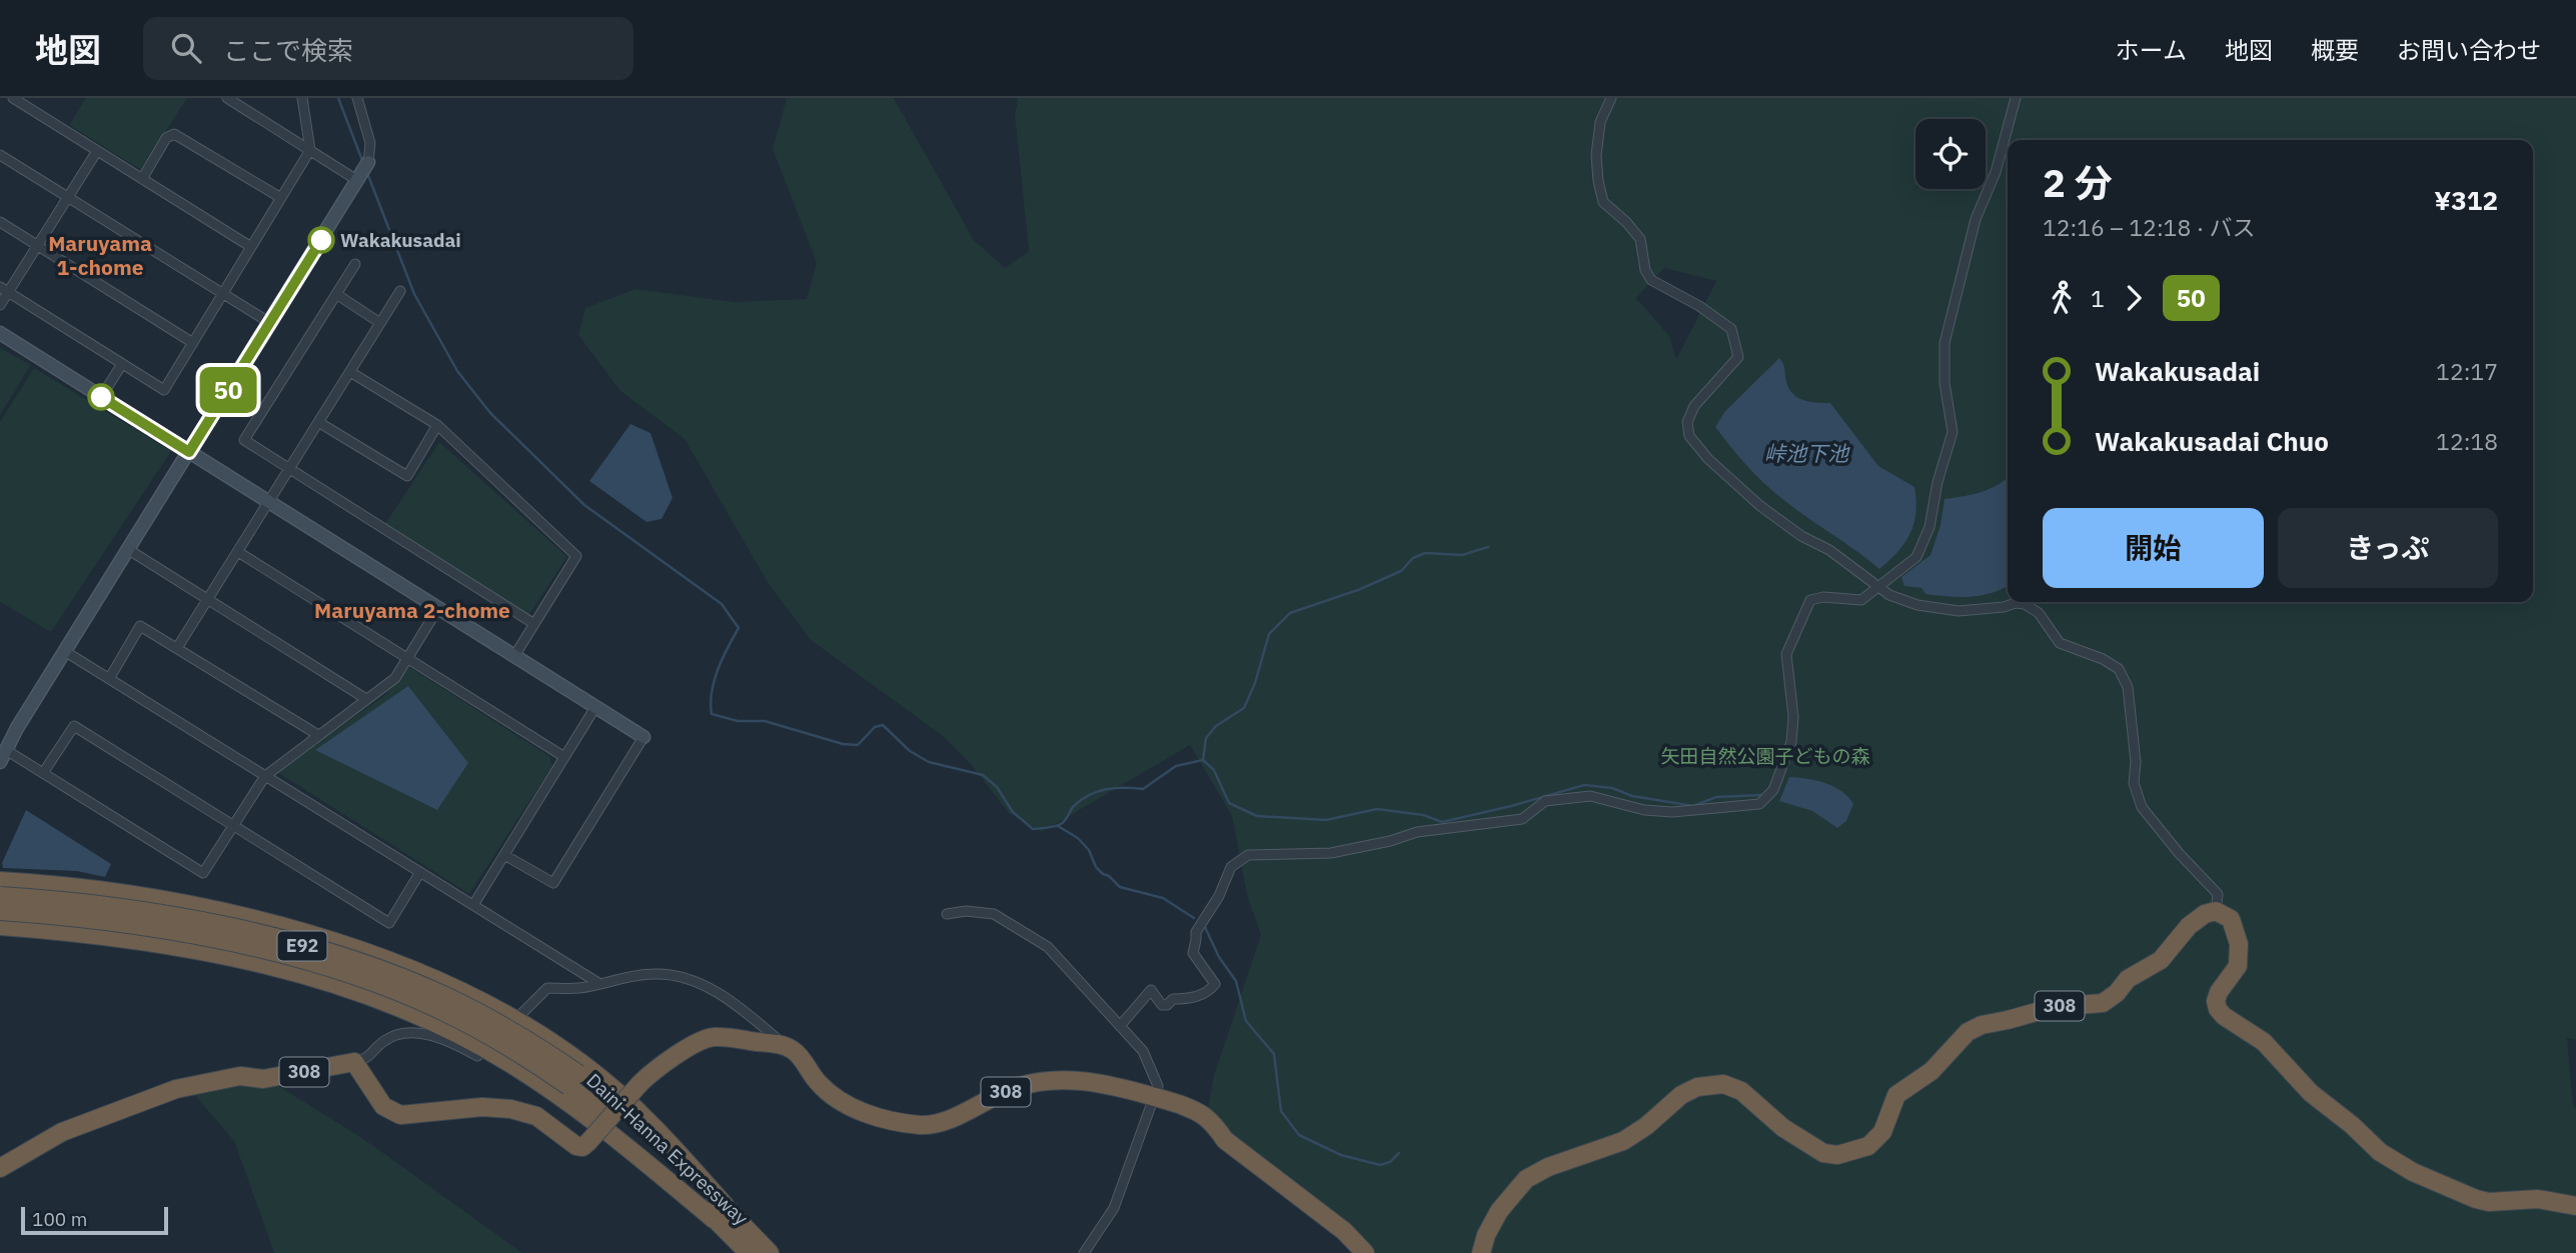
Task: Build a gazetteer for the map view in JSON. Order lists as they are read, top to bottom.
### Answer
{
  "streets": {
    "highway": ["E92", "308", "Daini-Hanna Expressway"]
  },
  "districts": ["Maruyama 1-chome", "Maruyama 2-chome"],
  "water": ["峠池下池"],
  "parks": ["矢田自然公園子どもの森"],
  "places": ["Wakakusadai"],
  "lines": ["bus line 50"],
  "scale_bar": "100 m",
  "page": {
    "header": "地図",
    "search": "ここで検索",
    "nav": [
      "ホーム",
      "地図",
      "概要",
      "お問い合わせ"
    ],
    "on_map": "50",
    "heading": ["2 分", "12:16 – 12:18 · バス", "¥312"],
    "legs": ["1", "50"],
    "list": [
      {
        "name": "Wakakusadai",
        "value": "12:17"
      },
      {
        "name": "Wakakusadai Chuo",
        "value": "12:18"
      }
    ],
    "buttons": ["開始", "きっぷ"],
    "scale": "100 m"
  }
}
